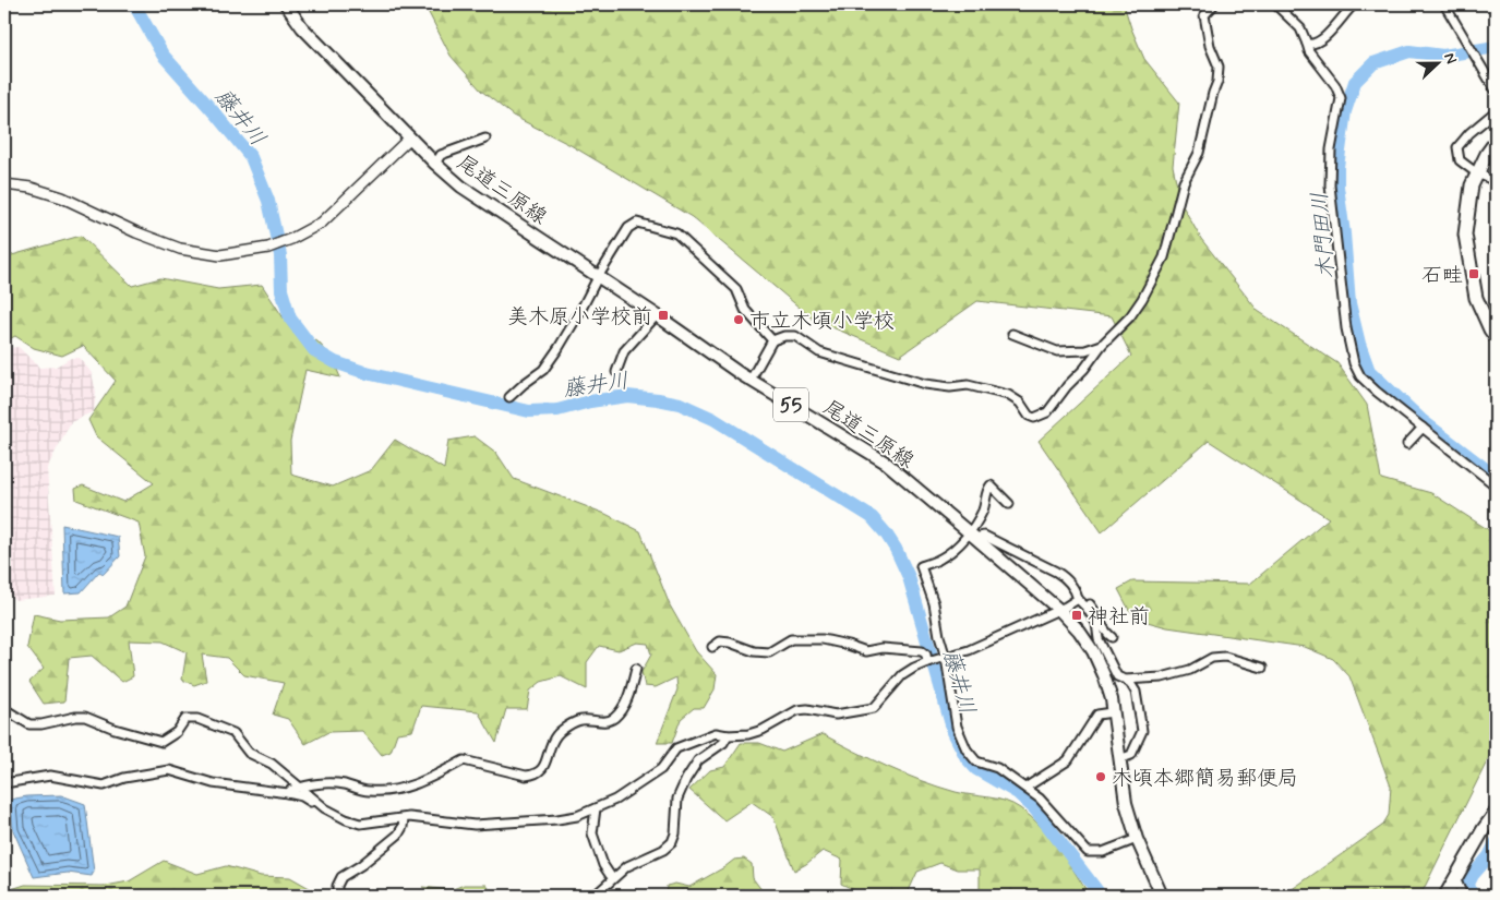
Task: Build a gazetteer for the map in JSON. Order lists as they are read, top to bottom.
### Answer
{
  "streets": {
    "main road": ["尾道三原線", "55"]
  },
  "water": ["藤井川", "木門田川"],
  "places": {
    "transit": ["石畦", "美木原小学校前", "神社前"],
    "other": ["市立木頃小学校", "木頃本郷簡易郵便局"]
  },
  "north": "right"
}
